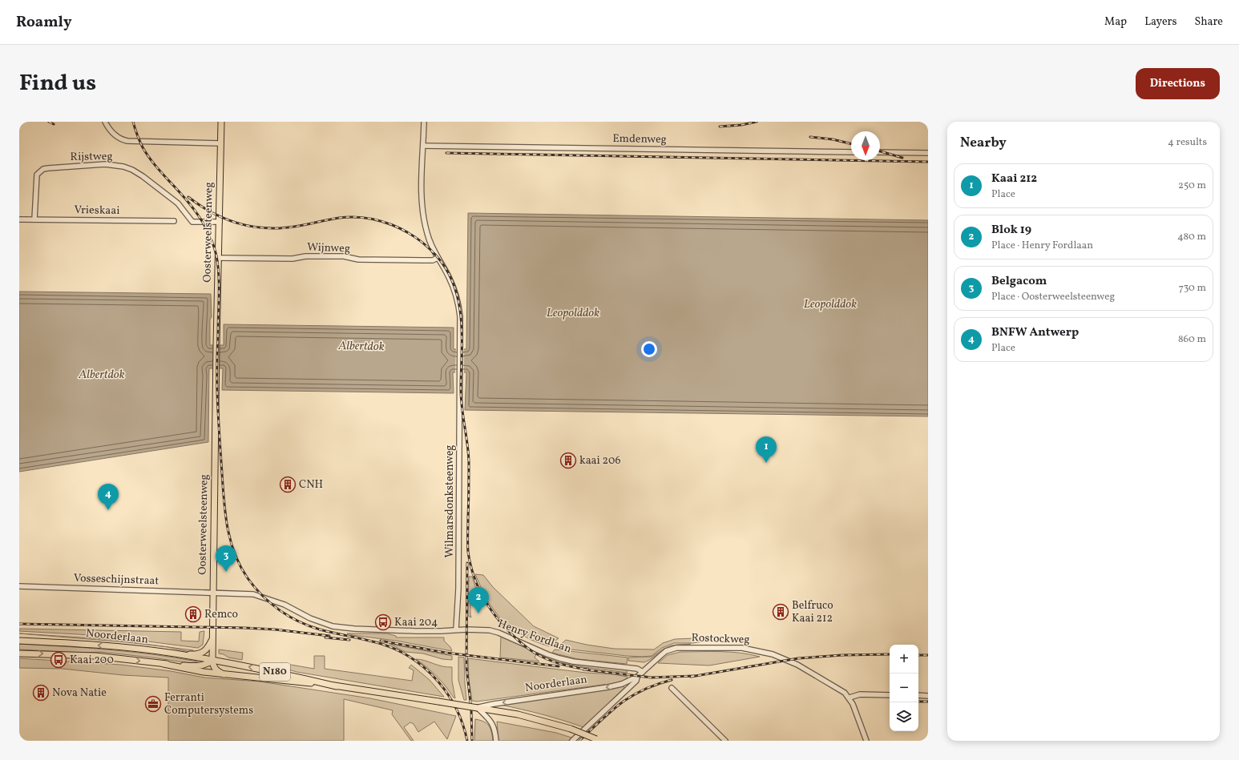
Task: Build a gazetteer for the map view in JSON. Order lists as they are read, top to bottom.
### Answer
{
  "streets": {
    "main road": ["Oosterweelsteenweg", "Noorderlaan", "N180"],
    "street": [
      "Emdenweg",
      "Rijstweg",
      "Vrieskaai",
      "Wijnweg",
      "Wilmarsdonksteenweg",
      "Vosseschijnstraat",
      "Henry Fordlaan",
      "Rostockweg"
    ]
  },
  "crossings": [
    ["Rijstweg", "Vrieskaai"],
    ["Rijstweg", "Oosterweelsteenweg"],
    ["Oosterweelsteenweg", "Wijnweg"],
    ["Oosterweelsteenweg", "Vosseschijnstraat"],
    ["Oosterweelsteenweg", "Noorderlaan"],
    ["Oosterweelsteenweg", "Henry Fordlaan"],
    ["Wijnweg", "Wilmarsdonksteenweg"],
    ["Wilmarsdonksteenweg", "Henry Fordlaan"],
    ["Vosseschijnstraat", "Henry Fordlaan"],
    ["Noorderlaan", "Rostockweg"],
    ["Henry Fordlaan", "Rostockweg"]
  ],
  "water": ["Leopolddok", "Albertdok"],
  "places": {
    "building": [
      "kaai 206",
      "CNH",
      "Belfruco Kaai 212",
      "Remco",
      "Nova Natie"
    ],
    "bus stop": ["Kaai 204", "Kaai 200"],
    "office": ["Ferranti Computersystems"]
  },
  "north": "bottom",
  "page": {
    "header": "Roamly",
    "nav": ["Map", "Layers", "Share"],
    "title": "Find us",
    "buttons": "Directions",
    "heading": ["Nearby", "4 results"],
    "list": [
      {
        "mark": "1",
        "name": "Kaai 212",
        "note": "Place",
        "value": "250 m"
      },
      {
        "mark": "2",
        "name": "Blok 19",
        "note": "Place · Henry Fordlaan",
        "value": "480 m"
      },
      {
        "mark": "3",
        "name": "Belgacom",
        "note": "Place · Oosterweelsteenweg",
        "value": "730 m"
      },
      {
        "mark": "4",
        "name": "BNFW Antwerp",
        "note": "Place",
        "value": "860 m"
      }
    ],
    "pins": [
      "1",
      "4",
      "3",
      "2"
    ],
    "map_buttons": ["+", "−"]
  }
}
